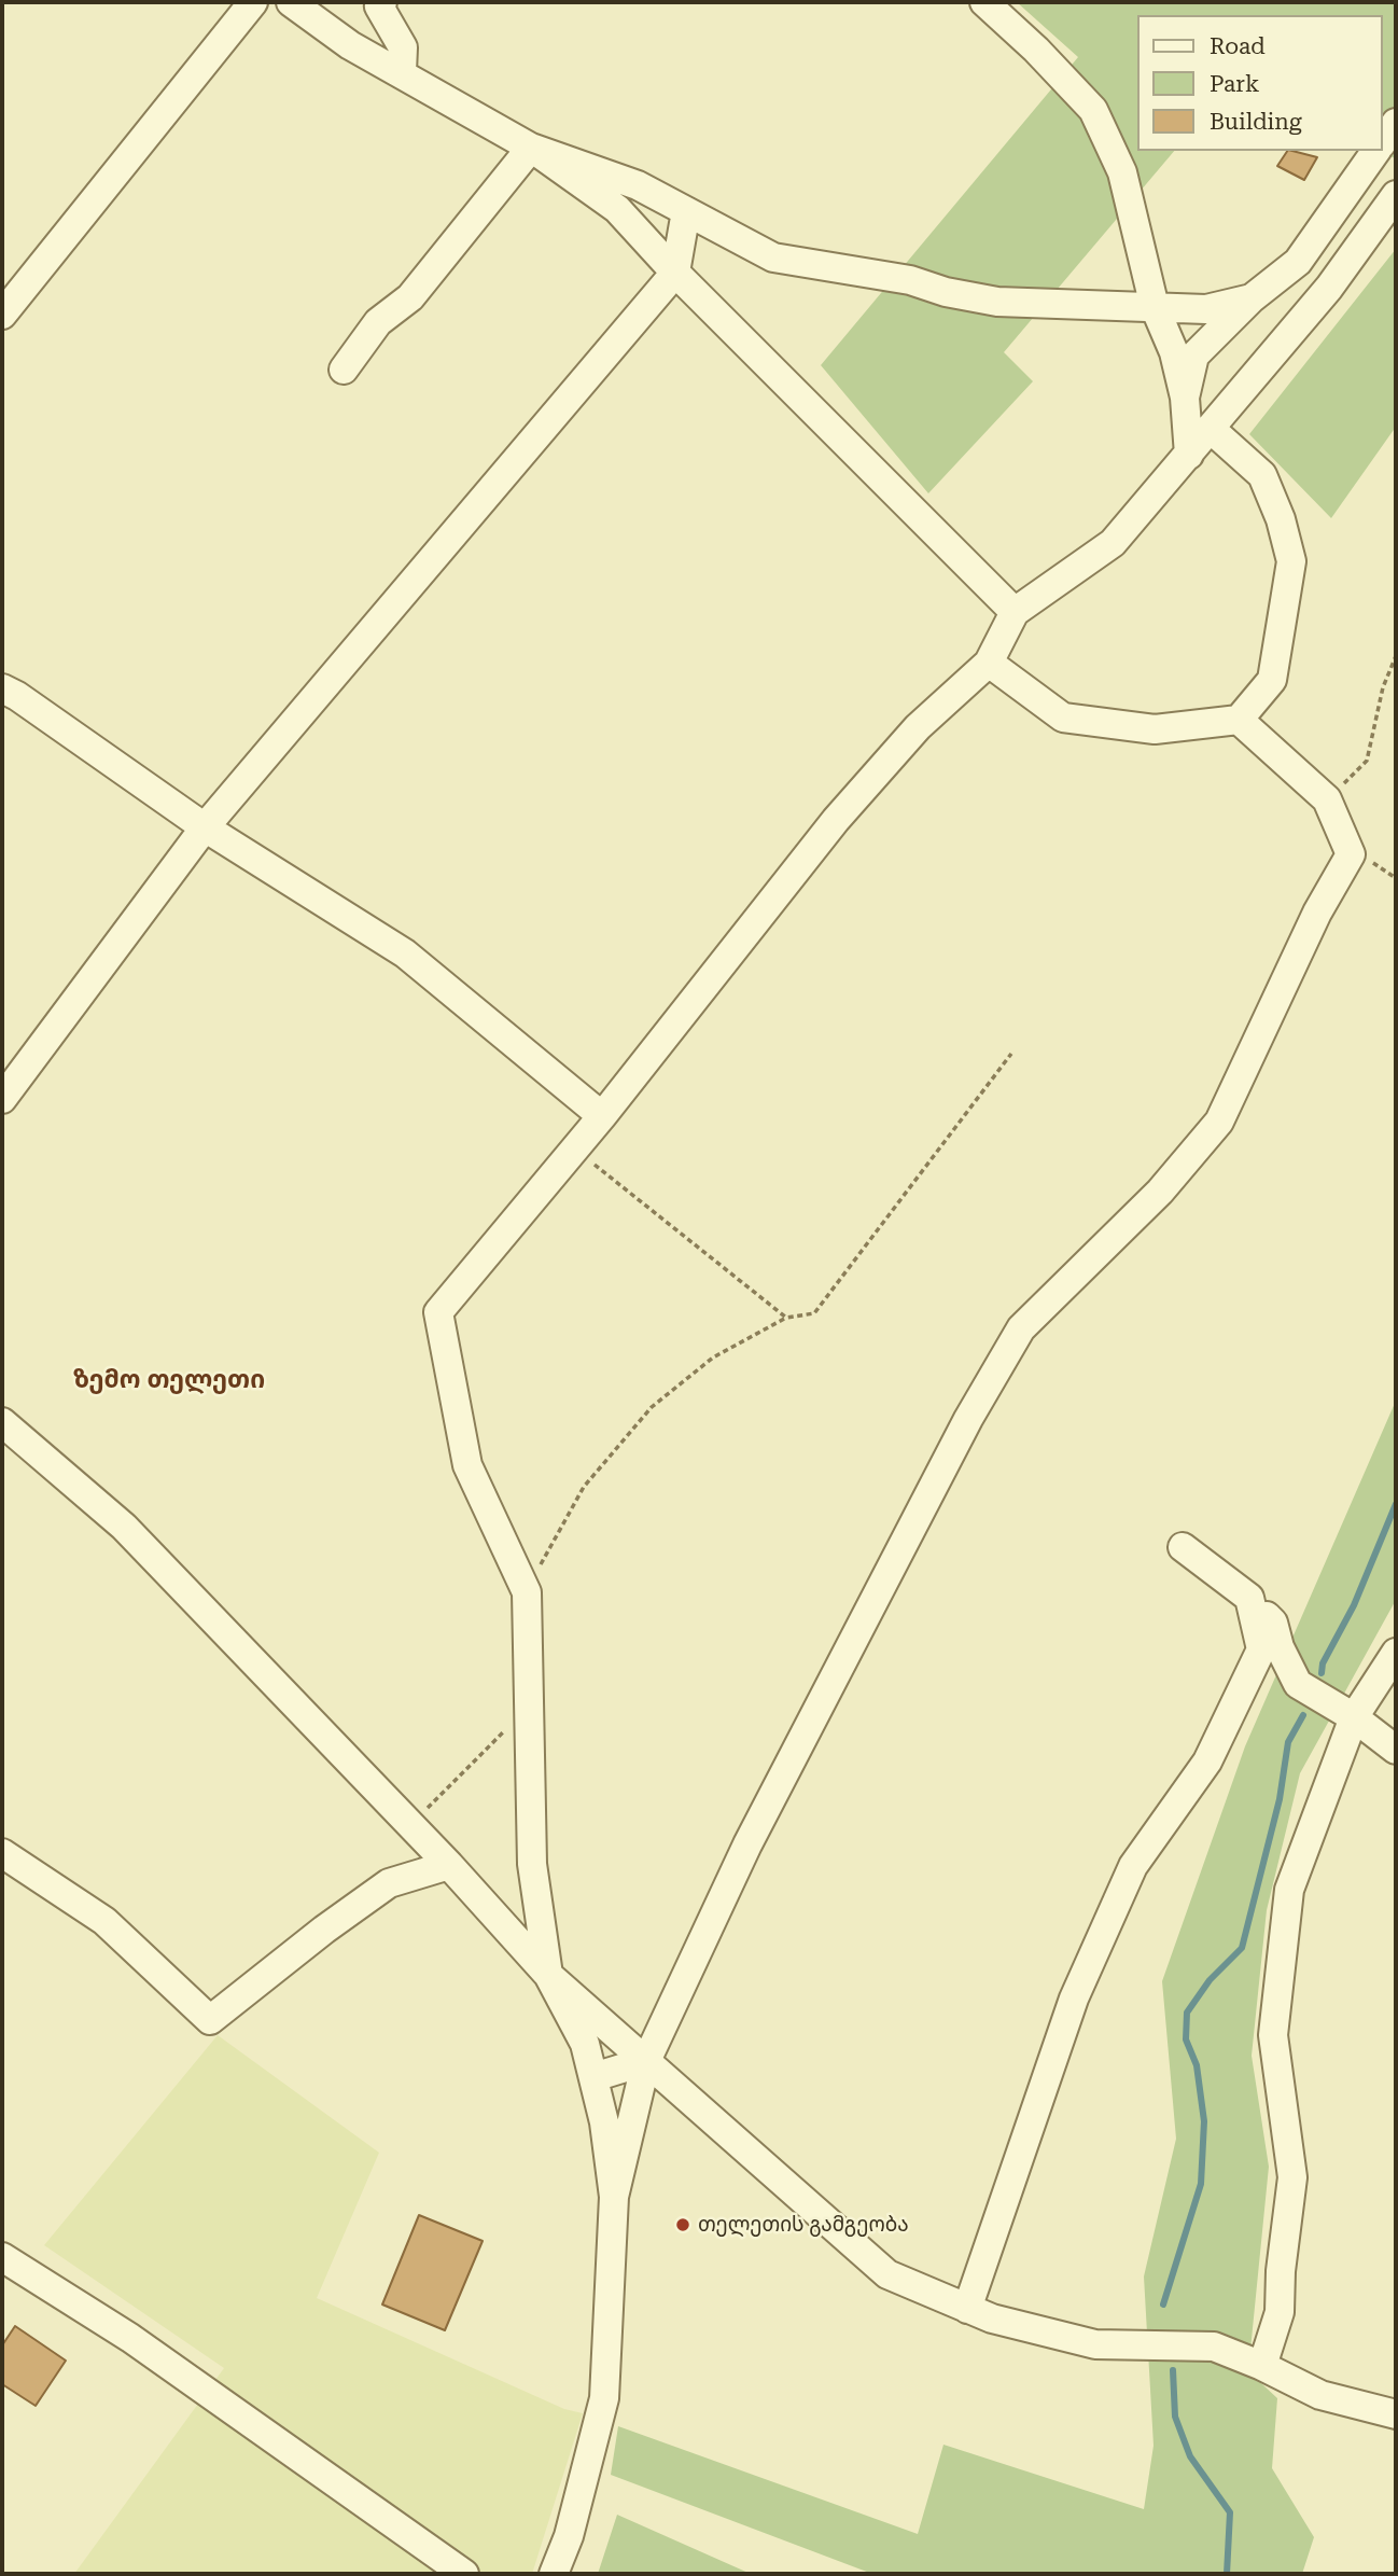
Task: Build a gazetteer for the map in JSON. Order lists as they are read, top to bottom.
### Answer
{
  "districts": ["ზემო თელეთი"],
  "places": ["თელეთის გამგეობა"],
  "legend": ["Road", "Park", "Building"]
}
